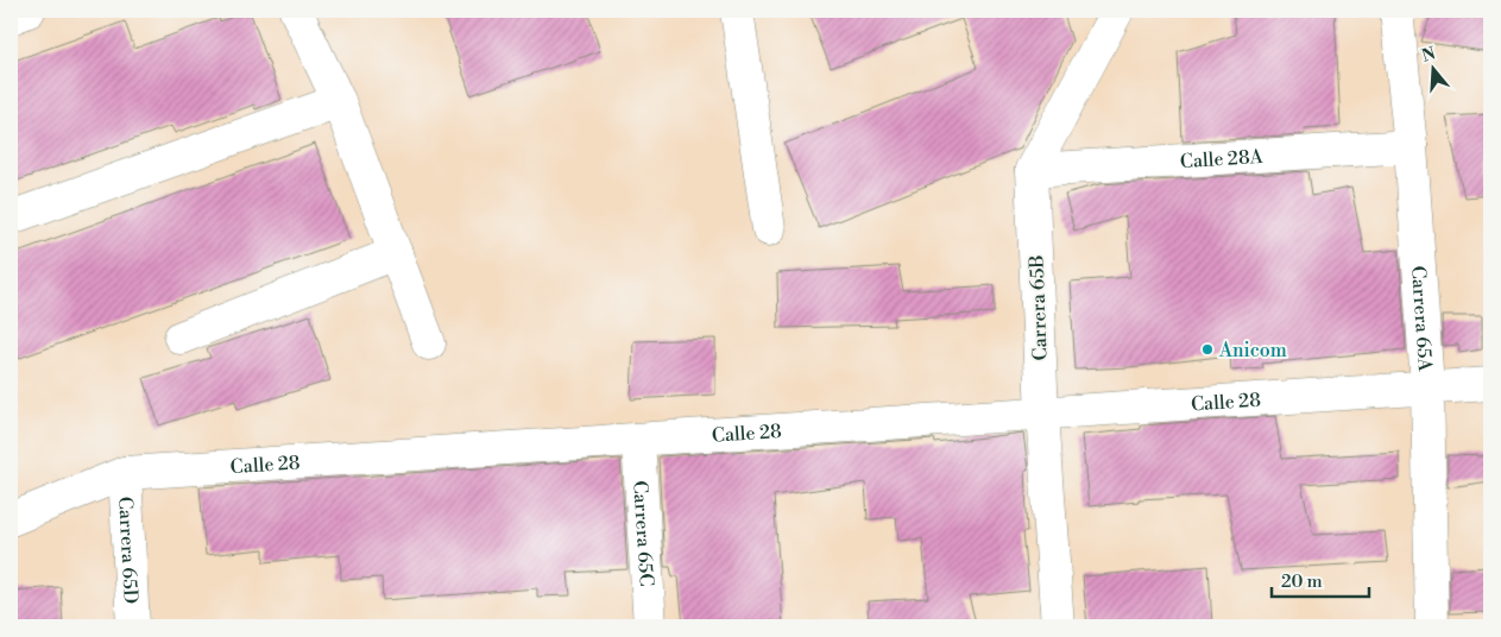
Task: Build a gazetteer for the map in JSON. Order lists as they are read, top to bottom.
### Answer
{
  "streets": {
    "street": [
      "Calle 28A",
      "Carrera 65B",
      "Carrera 65A",
      "Calle 28",
      "Carrera 65C",
      "Carrera 65D"
    ]
  },
  "crossings": [
    ["Calle 28A", "Carrera 65B"],
    ["Calle 28A", "Carrera 65A"],
    ["Carrera 65B", "Calle 28"],
    ["Carrera 65A", "Calle 28"],
    ["Calle 28", "Carrera 65C"],
    ["Calle 28", "Carrera 65D"]
  ],
  "places": ["Anicom"],
  "scale_bar": "20 m",
  "north": "top"
}
